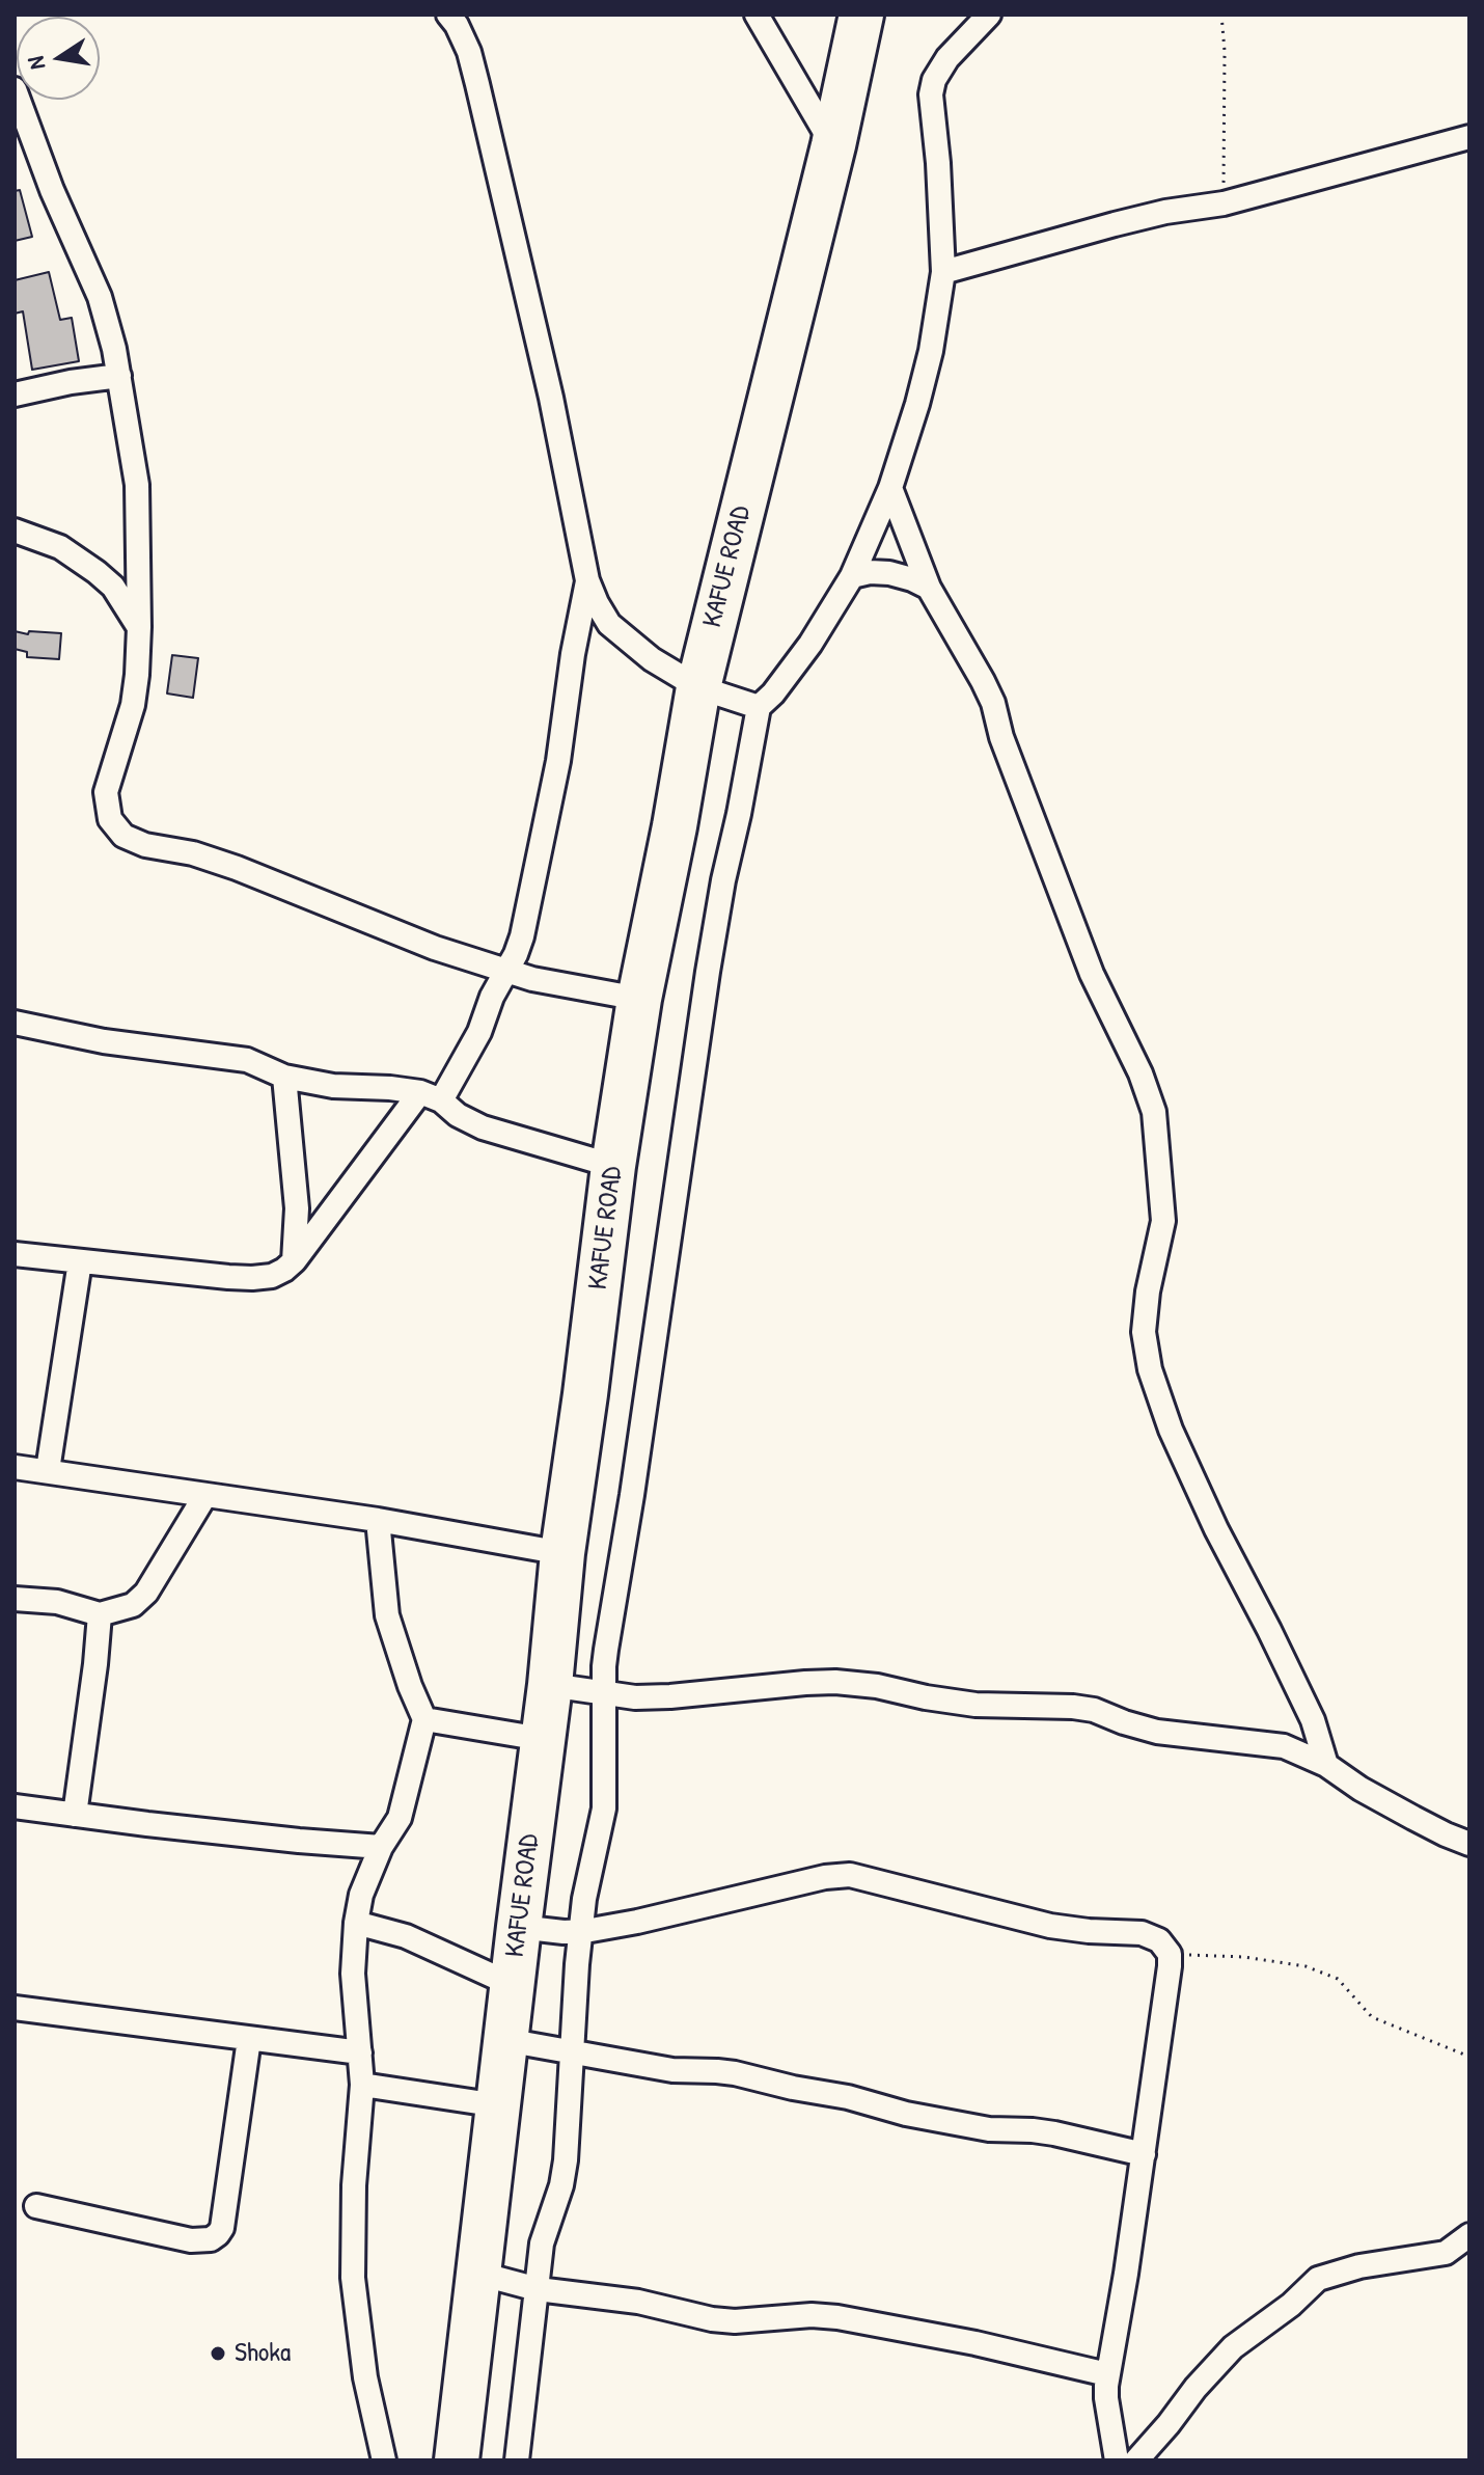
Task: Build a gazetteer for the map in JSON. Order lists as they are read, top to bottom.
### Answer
{
  "streets": {
    "highway": ["KAFUE ROAD"]
  },
  "places": ["Shoka"],
  "north": "left"
}
